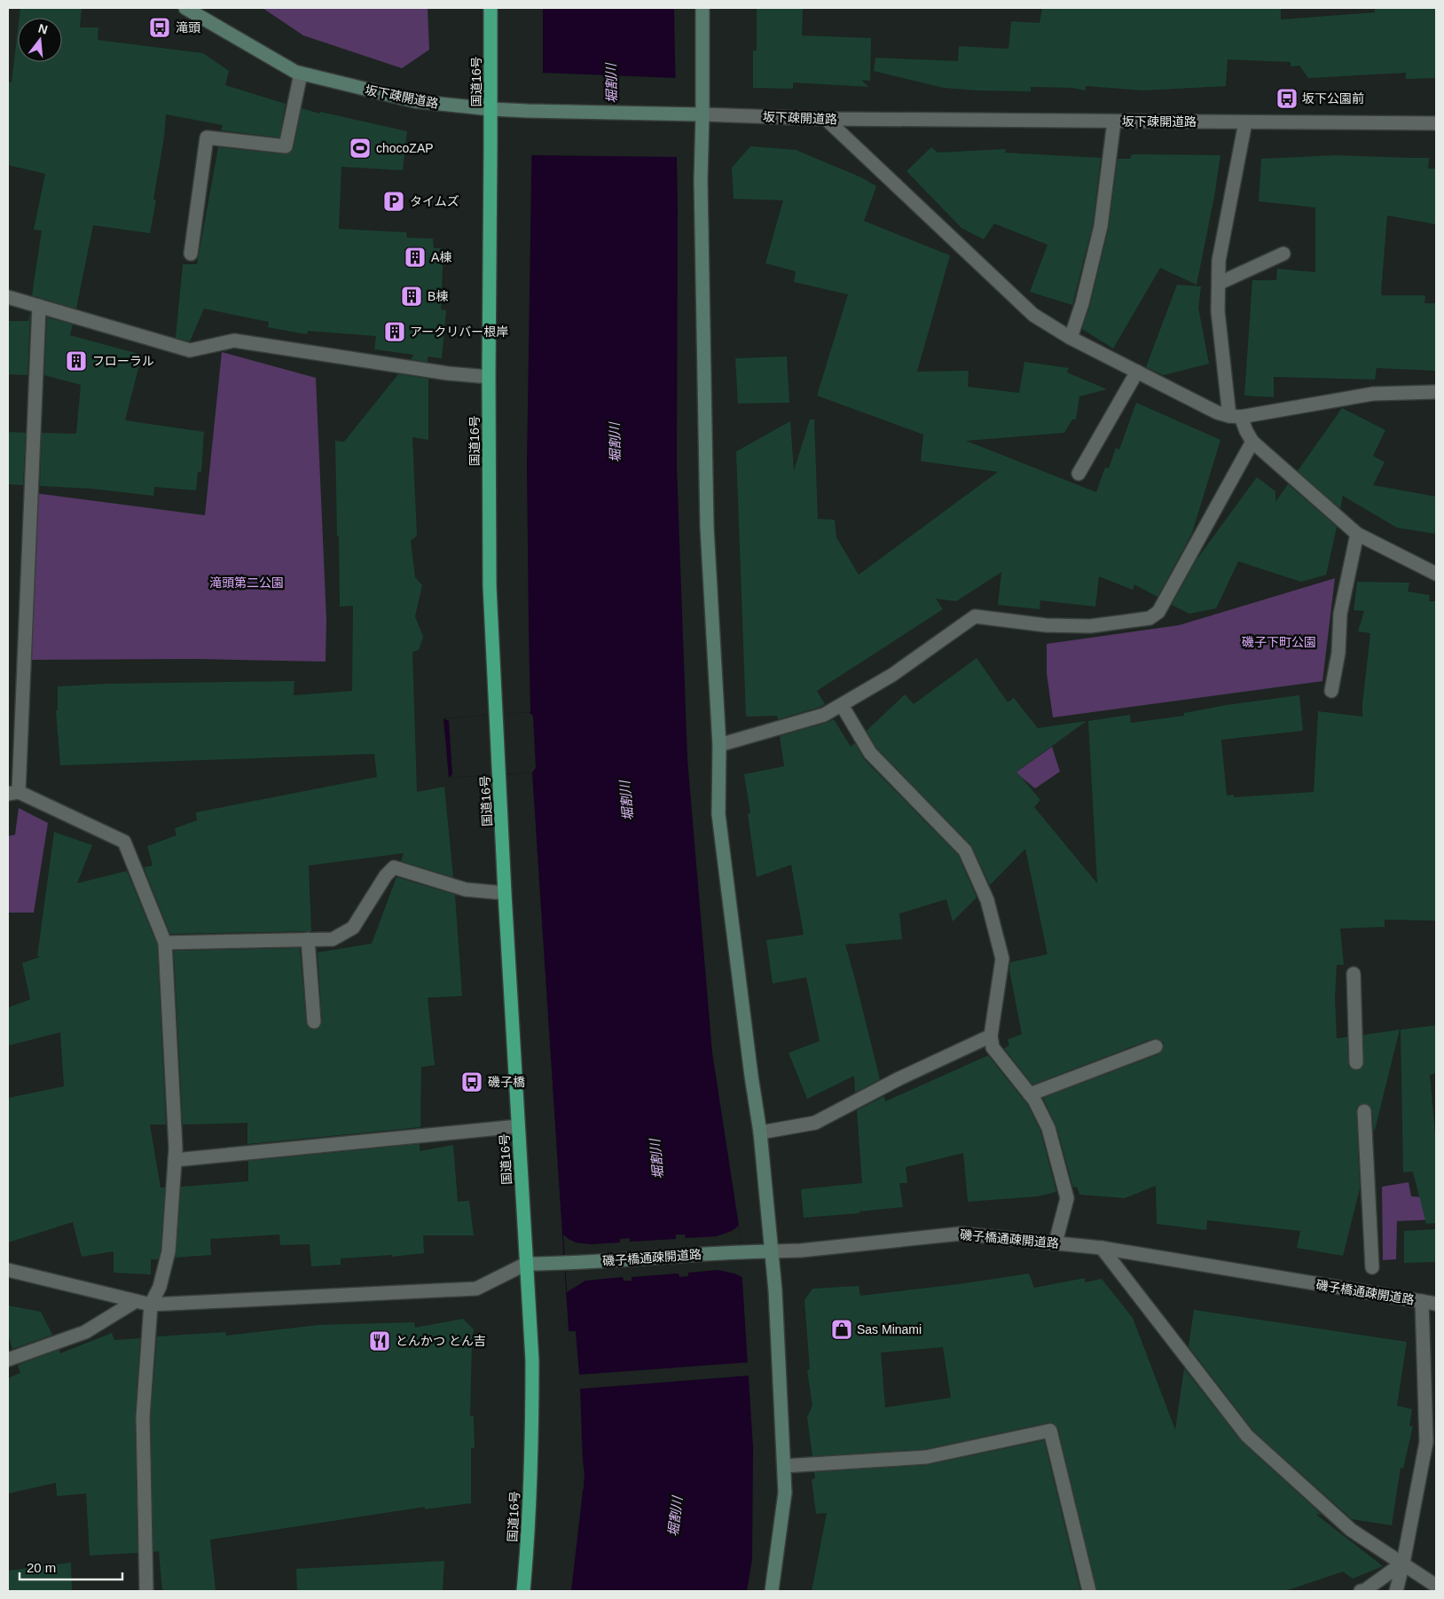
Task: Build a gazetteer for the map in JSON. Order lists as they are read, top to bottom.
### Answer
{
  "streets": {
    "highway": ["国道16号"],
    "street": ["坂下疎開道路", "磯子橋通疎開道路"]
  },
  "crossings": [
    ["国道16号", "坂下疎開道路"],
    ["国道16号", "磯子橋通疎開道路"]
  ],
  "water": ["堀割川"],
  "parks": ["滝頭第二公園", "磯子下町公園"],
  "places": {
    "bus stop": ["滝頭", "坂下公園前", "磯子橋"],
    "sports": ["chocoZAP"],
    "parking": ["タイムズ"],
    "building": [
      "A棟",
      "B棟",
      "アークリバー根岸",
      "フローラル"
    ],
    "shop": ["Sas Minami"],
    "restaurant": ["とんかつ とん吉"]
  },
  "scale_bar": "20 m",
  "north": "top"
}
